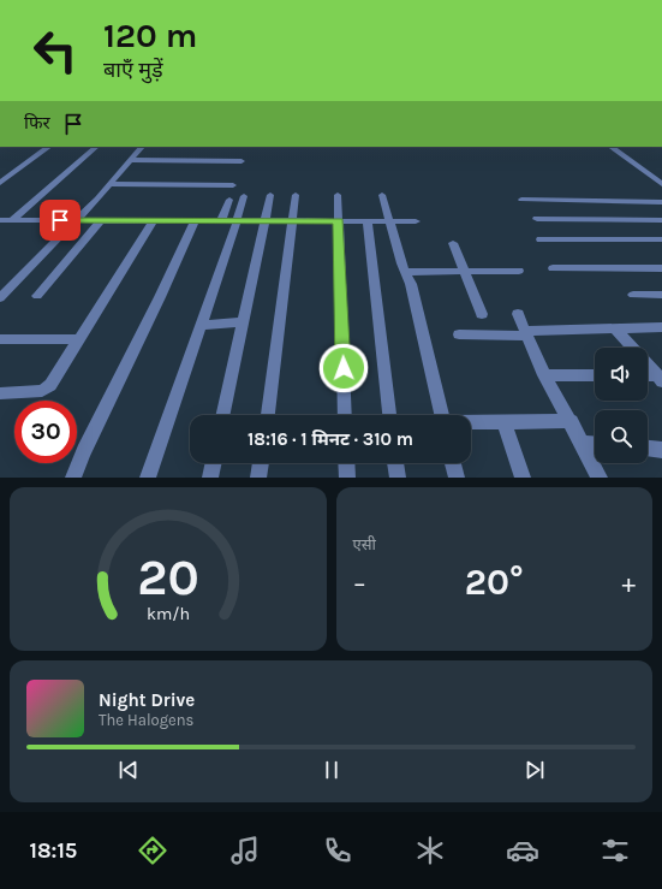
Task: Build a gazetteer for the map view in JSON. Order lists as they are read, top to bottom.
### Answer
{
  "page": {
    "turn": ["120 m", "बाएँ मुड़ें"],
    "then": "फिर",
    "limit": "30",
    "trip": "18:16 · 1 मिनट · 310 m",
    "tile": "एसी",
    "heat": ["−", "20°", "+"],
    "song": ["Night Drive", "The Halogens"],
    "tabs": "18:15",
    "gauge": ["20", "km/h"]
  }
}
